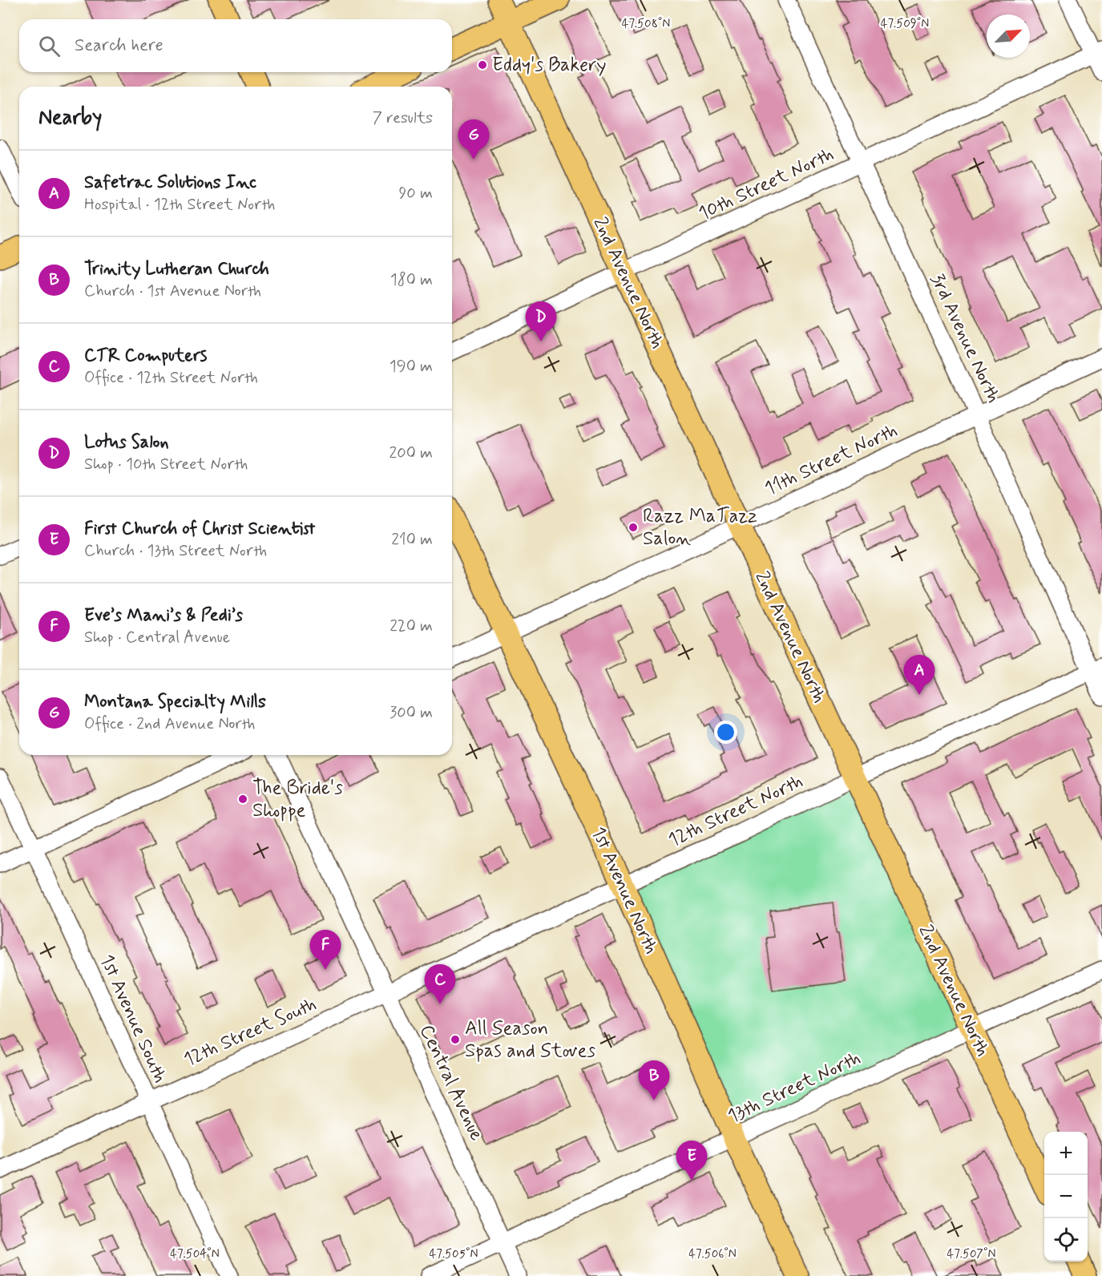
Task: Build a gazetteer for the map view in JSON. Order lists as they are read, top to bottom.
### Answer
{
  "streets": {
    "main road": ["2nd Avenue North", "1st Avenue North"],
    "street": [
      "10th Street North",
      "3rd Avenue North",
      "11th Street North",
      "12th Street North",
      "1st Avenue South",
      "12th Street South",
      "Central Avenue",
      "13th Street North"
    ]
  },
  "crossings": [
    ["10th Street North", "2nd Avenue North"],
    ["10th Street North", "3rd Avenue North"],
    ["2nd Avenue North", "11th Street North"],
    ["2nd Avenue North", "12th Street North"],
    ["2nd Avenue North", "13th Street North"],
    ["3rd Avenue North", "11th Street North"],
    ["3rd Avenue North", "12th Street North"],
    ["11th Street North", "1st Avenue North"],
    ["12th Street North", "1st Avenue North"],
    ["12th Street North", "12th Street South"],
    ["12th Street North", "Central Avenue"],
    ["1st Avenue North", "13th Street North"],
    ["1st Avenue South", "12th Street South"],
    ["12th Street South", "Central Avenue"],
    ["Central Avenue", "13th Street North"]
  ],
  "places": [
    "Eddy's Bakery",
    "Razz MaTazz Salon",
    "The Bride's Shoppe",
    "All Season Spas and Stoves"
  ],
  "north": "top right",
  "page": {
    "search": "Search here",
    "heading": ["Nearby", "7 results"],
    "pins": [
      "G",
      "D",
      "A",
      "F",
      "C",
      "B",
      "E"
    ],
    "list": [
      {
        "mark": "A",
        "name": "Safetrac Solutions Inc",
        "note": "Hospital · 12th Street North",
        "value": "90 m"
      },
      {
        "mark": "B",
        "name": "Trinity Lutheran Church",
        "note": "Church · 1st Avenue North",
        "value": "180 m"
      },
      {
        "mark": "C",
        "name": "CTR Computers",
        "note": "Office · 12th Street North",
        "value": "190 m"
      },
      {
        "mark": "D",
        "name": "Lotus Salon",
        "note": "Shop · 10th Street North",
        "value": "200 m"
      },
      {
        "mark": "E",
        "name": "First Church of Christ Scientist",
        "note": "Church · 13th Street North",
        "value": "210 m"
      },
      {
        "mark": "F",
        "name": "Eve’s Mani’s & Pedi’s",
        "note": "Shop · Central Avenue",
        "value": "220 m"
      },
      {
        "mark": "G",
        "name": "Montana Specialty Mills",
        "note": "Office · 2nd Avenue North",
        "value": "300 m"
      }
    ],
    "map_buttons": ["+", "−"]
  },
  "coordinates": [
    "47.508°N",
    "47.509°N",
    "47.504°N",
    "47.505°N",
    "47.506°N",
    "47.507°N"
  ]
}
